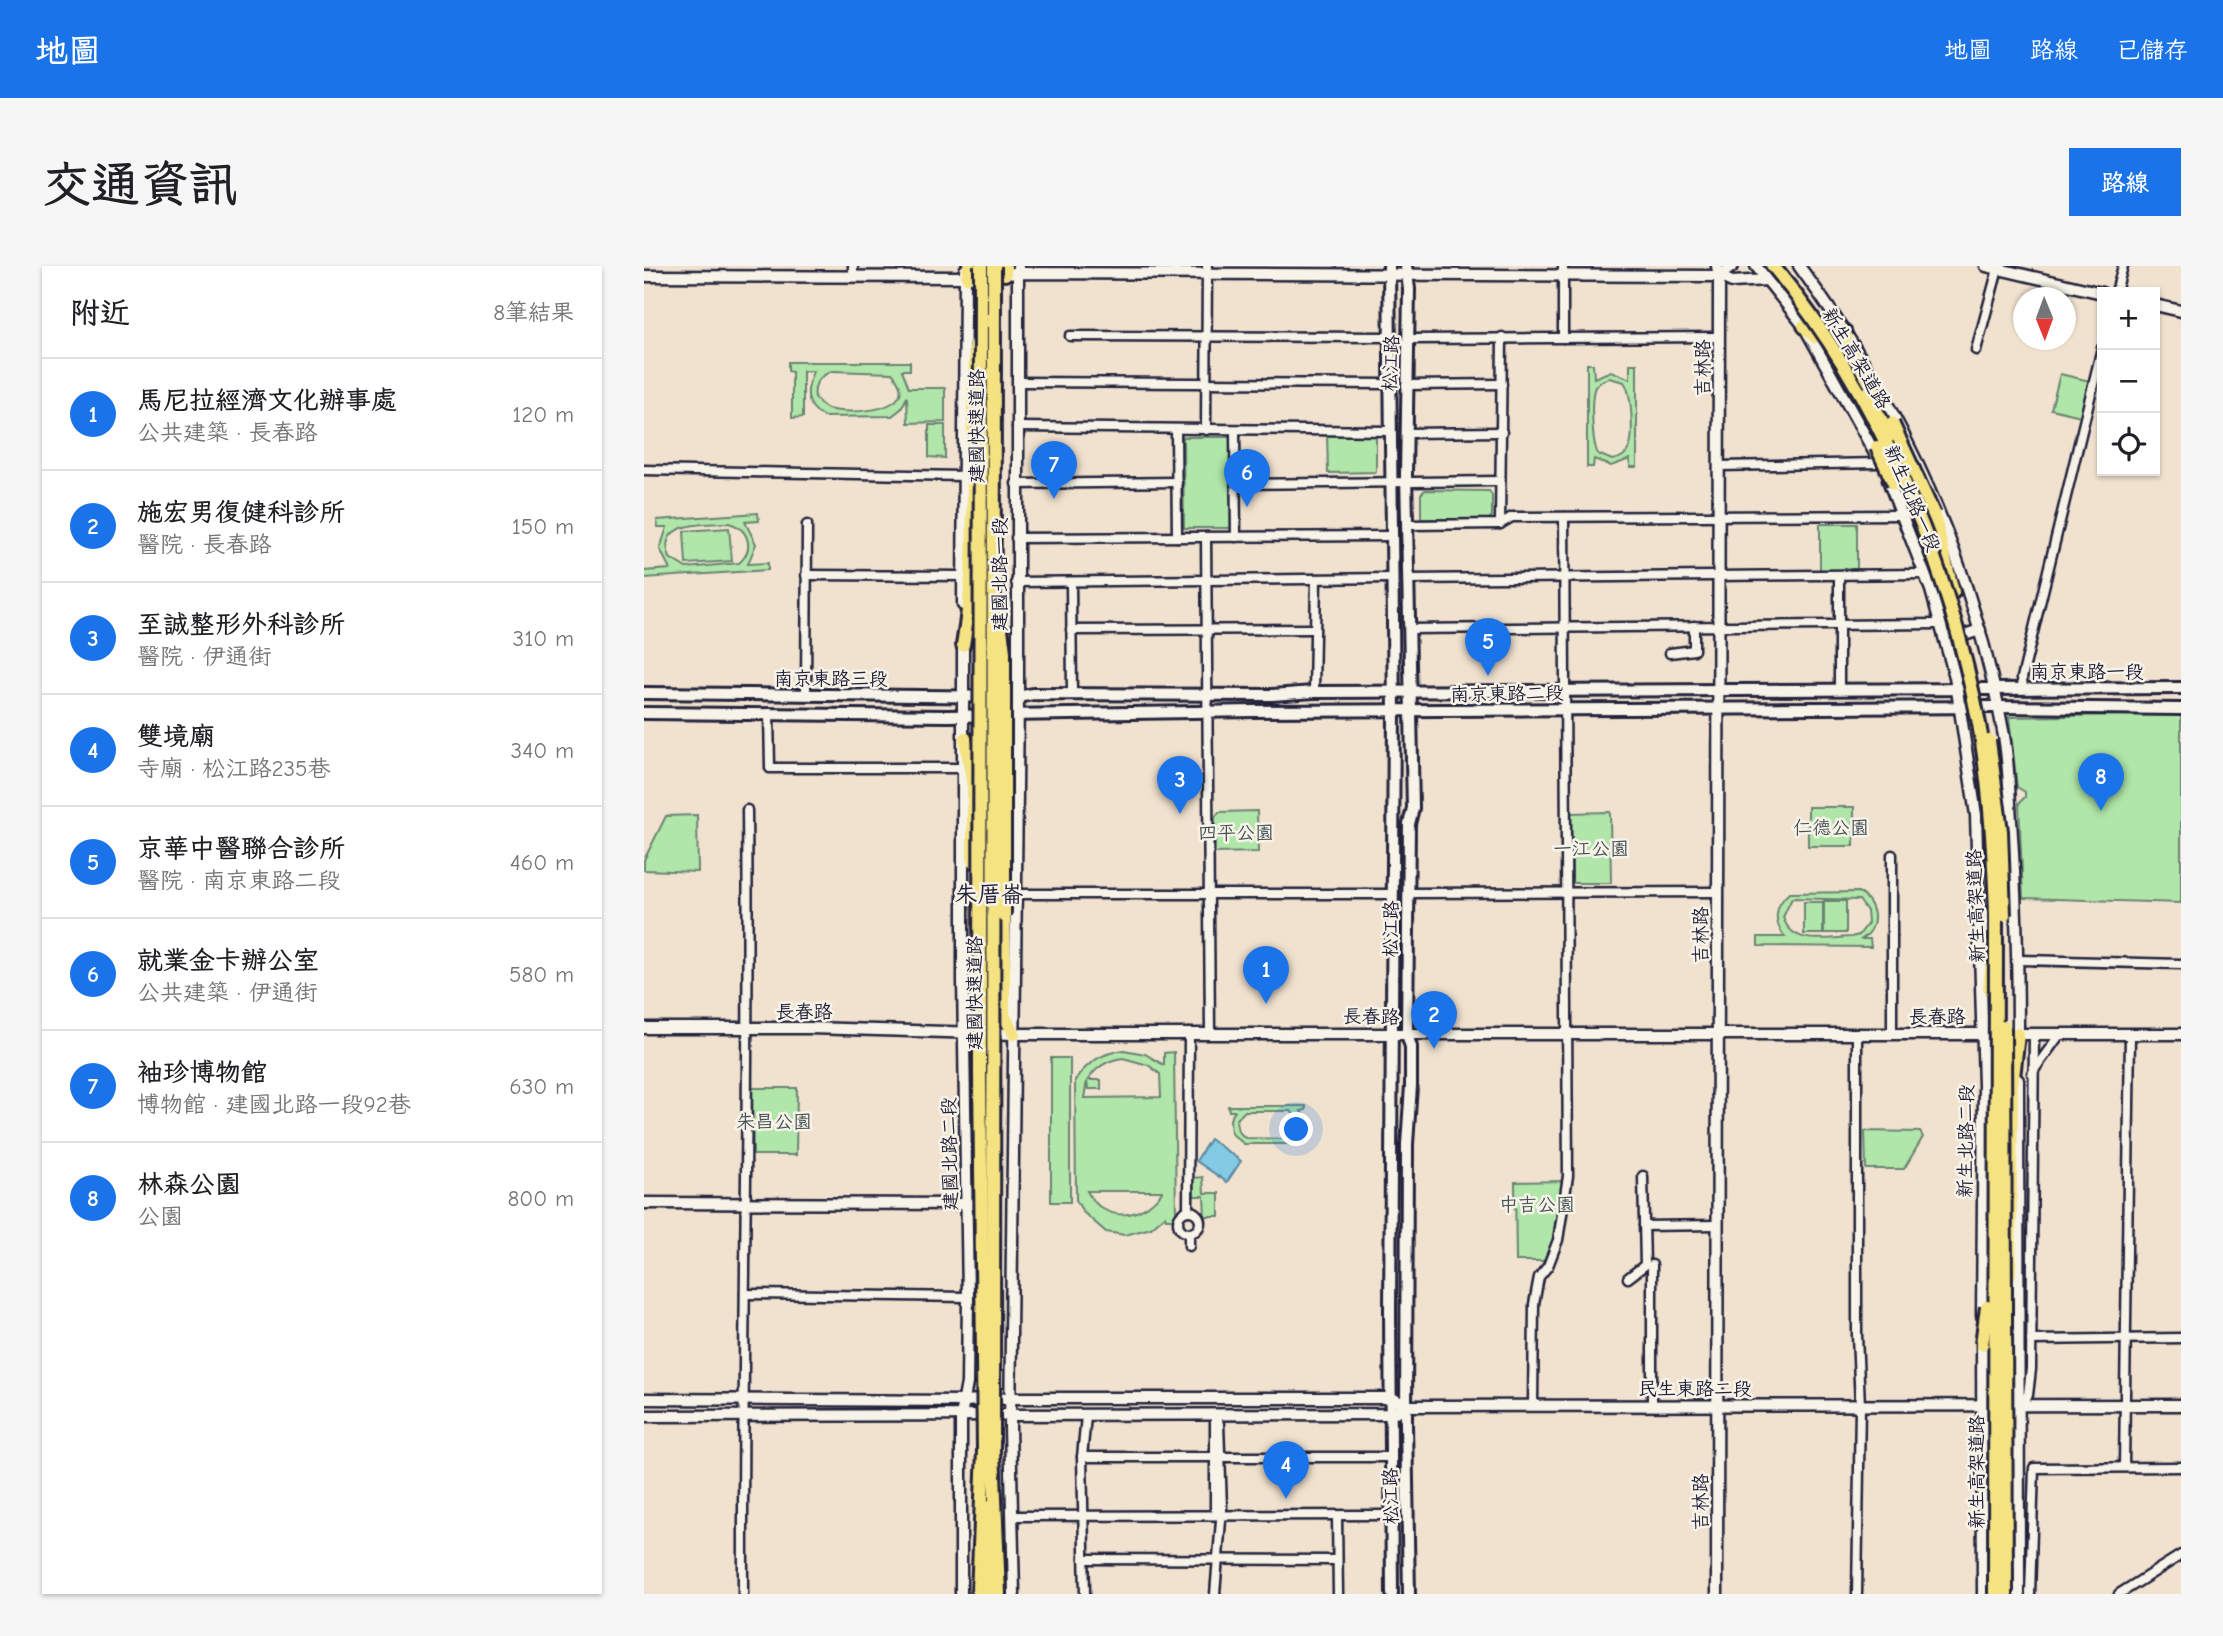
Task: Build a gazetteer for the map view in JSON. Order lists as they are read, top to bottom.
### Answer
{
  "streets": {
    "highway": ["新生高架道路", "建國快速道路"],
    "main road": [
      "松江路",
      "南京東路一段",
      "南京東路三段",
      "南京東路二段"
    ],
    "street": [
      "吉林路",
      "新生北路一段",
      "建國北路一段",
      "長春路",
      "新生北路二段",
      "建國北路二段",
      "民生東路二段"
    ]
  },
  "crossings": [
    ["松江路", "南京東路二段"],
    ["松江路", "長春路"],
    ["松江路", "民生東路二段"],
    ["吉林路", "南京東路二段"],
    ["吉林路", "長春路"],
    ["吉林路", "民生東路二段"],
    ["建國快速道路", "建國北路一段"],
    ["新生北路一段", "南京東路一段"],
    ["新生北路一段", "南京東路二段"],
    ["新生北路一段", "新生北路二段"],
    ["建國北路一段", "南京東路三段"],
    ["建國北路一段", "南京東路二段"],
    ["建國北路一段", "建國北路二段"],
    ["南京東路一段", "南京東路二段"],
    ["南京東路三段", "南京東路二段"],
    ["南京東路三段", "建國北路二段"],
    ["南京東路二段", "新生北路二段"],
    ["長春路", "新生北路二段"],
    ["長春路", "建國北路二段"],
    ["新生北路二段", "民生東路二段"],
    ["建國北路二段", "民生東路二段"]
  ],
  "districts": ["朱厝崙"],
  "parks": [
    "仁德公園",
    "四平公園",
    "一江公園",
    "朱昌公園",
    "中吉公園"
  ],
  "north": "bottom",
  "page": {
    "header": "地圖",
    "nav": ["地圖", "路線", "已儲存"],
    "buttons": "路線",
    "title": "交通資訊",
    "heading": ["附近", "8筆結果"],
    "map_buttons": ["+", "−"],
    "list": [
      {
        "mark": "1",
        "name": "馬尼拉經濟文化辦事處",
        "note": "公共建築 · 長春路",
        "value": "120 m"
      },
      {
        "mark": "2",
        "name": "施宏男復健科診所",
        "note": "醫院 · 長春路",
        "value": "150 m"
      },
      {
        "mark": "3",
        "name": "至誠整形外科診所",
        "note": "醫院 · 伊通街",
        "value": "310 m"
      },
      {
        "mark": "4",
        "name": "雙境廟",
        "note": "寺廟 · 松江路235巷",
        "value": "340 m"
      },
      {
        "mark": "5",
        "name": "京華中醫聯合診所",
        "note": "醫院 · 南京東路二段",
        "value": "460 m"
      },
      {
        "mark": "6",
        "name": "就業金卡辦公室",
        "note": "公共建築 · 伊通街",
        "value": "580 m"
      },
      {
        "mark": "7",
        "name": "袖珍博物館",
        "note": "博物館 · 建國北路一段92巷",
        "value": "630 m"
      },
      {
        "mark": "8",
        "name": "林森公園",
        "note": "公園",
        "value": "800 m"
      }
    ],
    "pins": [
      "7",
      "6",
      "5",
      "8",
      "3",
      "1",
      "2",
      "4"
    ]
  }
}
